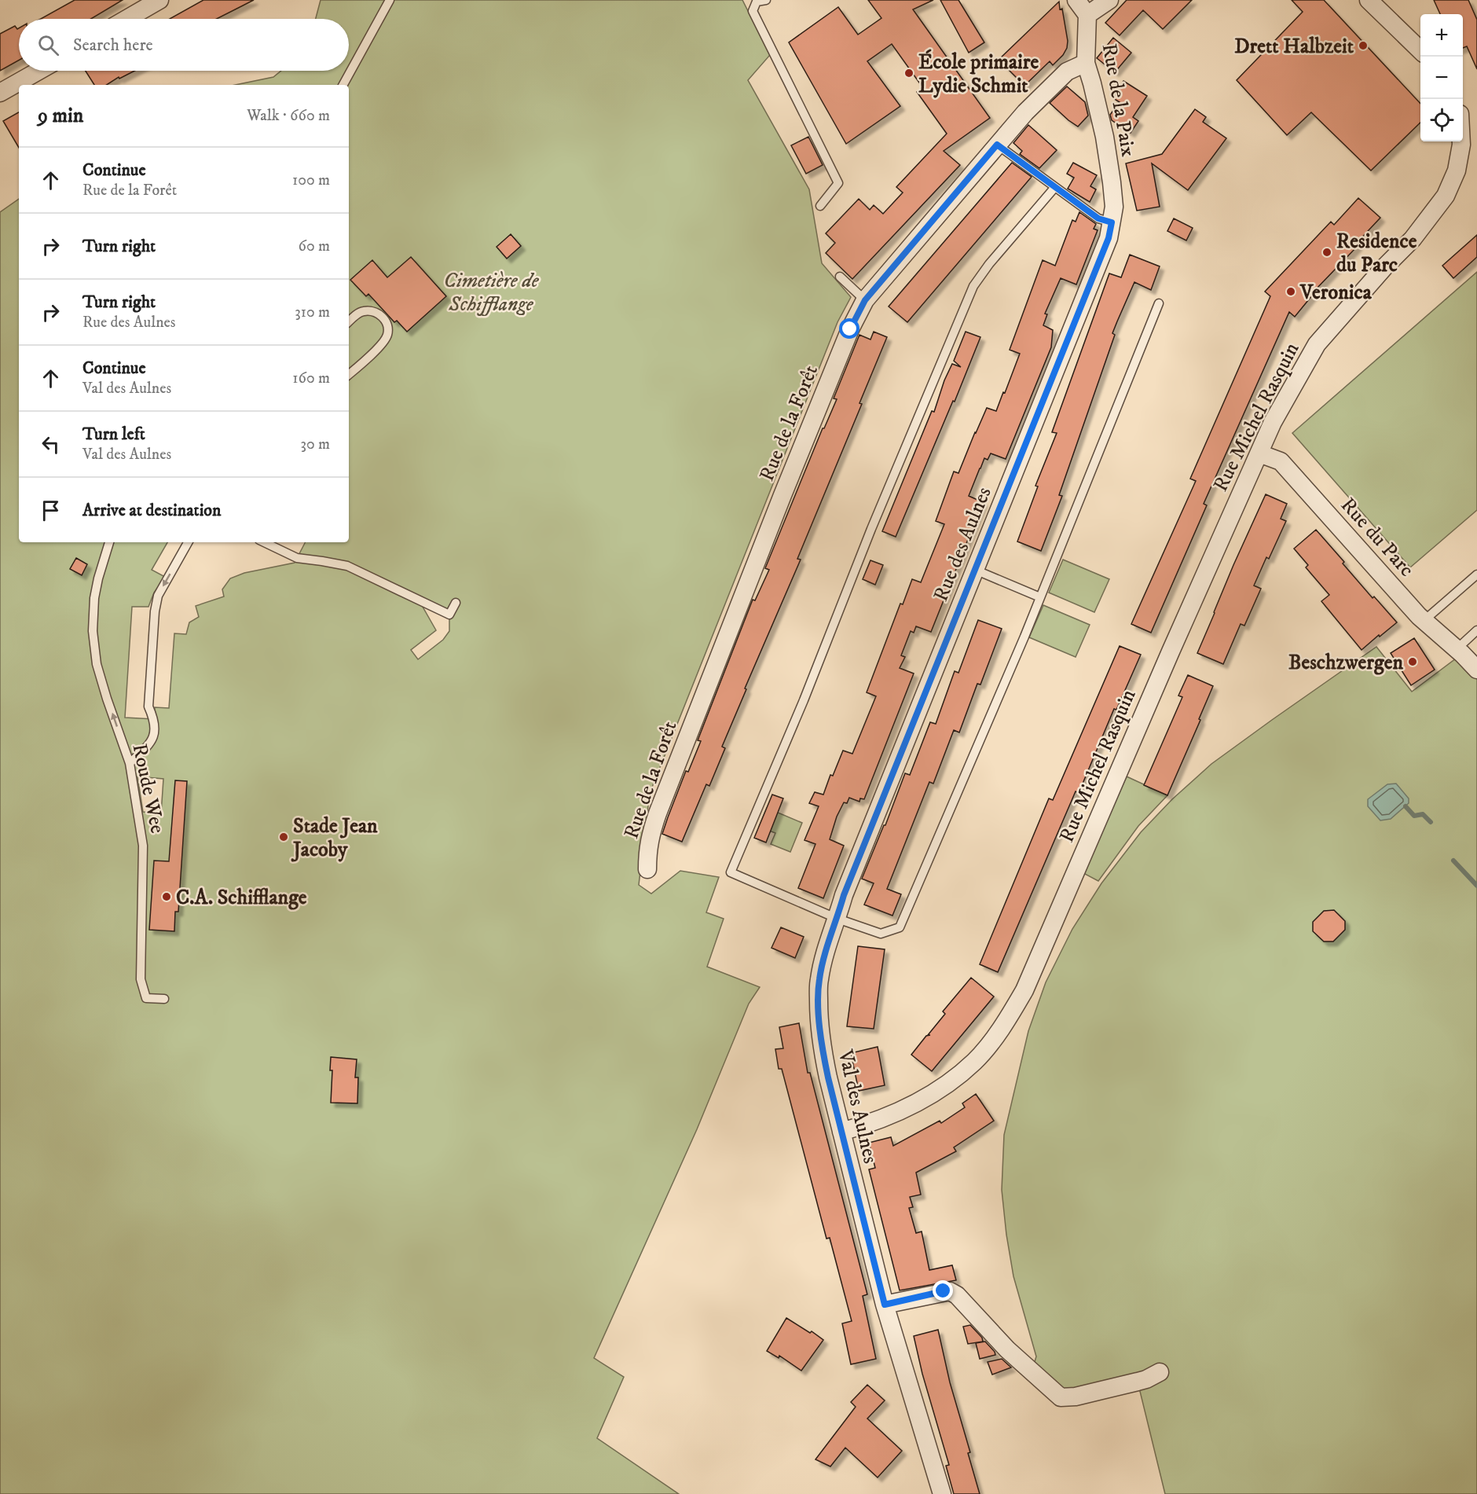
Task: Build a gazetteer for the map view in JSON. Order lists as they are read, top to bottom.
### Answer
{
  "streets": {
    "street": [
      "Rue de la Paix",
      "Rue Michel Rasquin",
      "Rue de la Forêt",
      "Rue du Parc",
      "Rue des Aulnes",
      "Val des Aulnes"
    ],
    "lane": ["Roude Wee"]
  },
  "crossings": [
    ["Rue de la Paix", "Rue de la Forêt"],
    ["Rue de la Paix", "Rue des Aulnes"],
    ["Rue Michel Rasquin", "Rue du Parc"],
    ["Rue Michel Rasquin", "Val des Aulnes"],
    ["Rue des Aulnes", "Val des Aulnes"]
  ],
  "one_way": ["Roude Wee"],
  "parks": ["Cimetière de Schifflange"],
  "places": [
    "Drett Halbzeit",
    "École primaire Lydie Schmit",
    "Residence du Parc",
    "Veronica",
    "Beschzwergen",
    "Stade Jean Jacoby",
    "C.A. Schifflange"
  ],
  "page": {
    "map_buttons": ["+", "−"],
    "search": "Search here",
    "heading": ["9 min", "Walk · 660 m"],
    "list": [
      ["Continue", "Rue de la Forêt", "100 m"],
      ["Turn right", "60 m"],
      ["Turn right", "Rue des Aulnes", "310 m"],
      ["Continue", "Val des Aulnes", "160 m"],
      ["Turn left", "Val des Aulnes", "30 m"],
      "Arrive at destination"
    ]
  }
}
